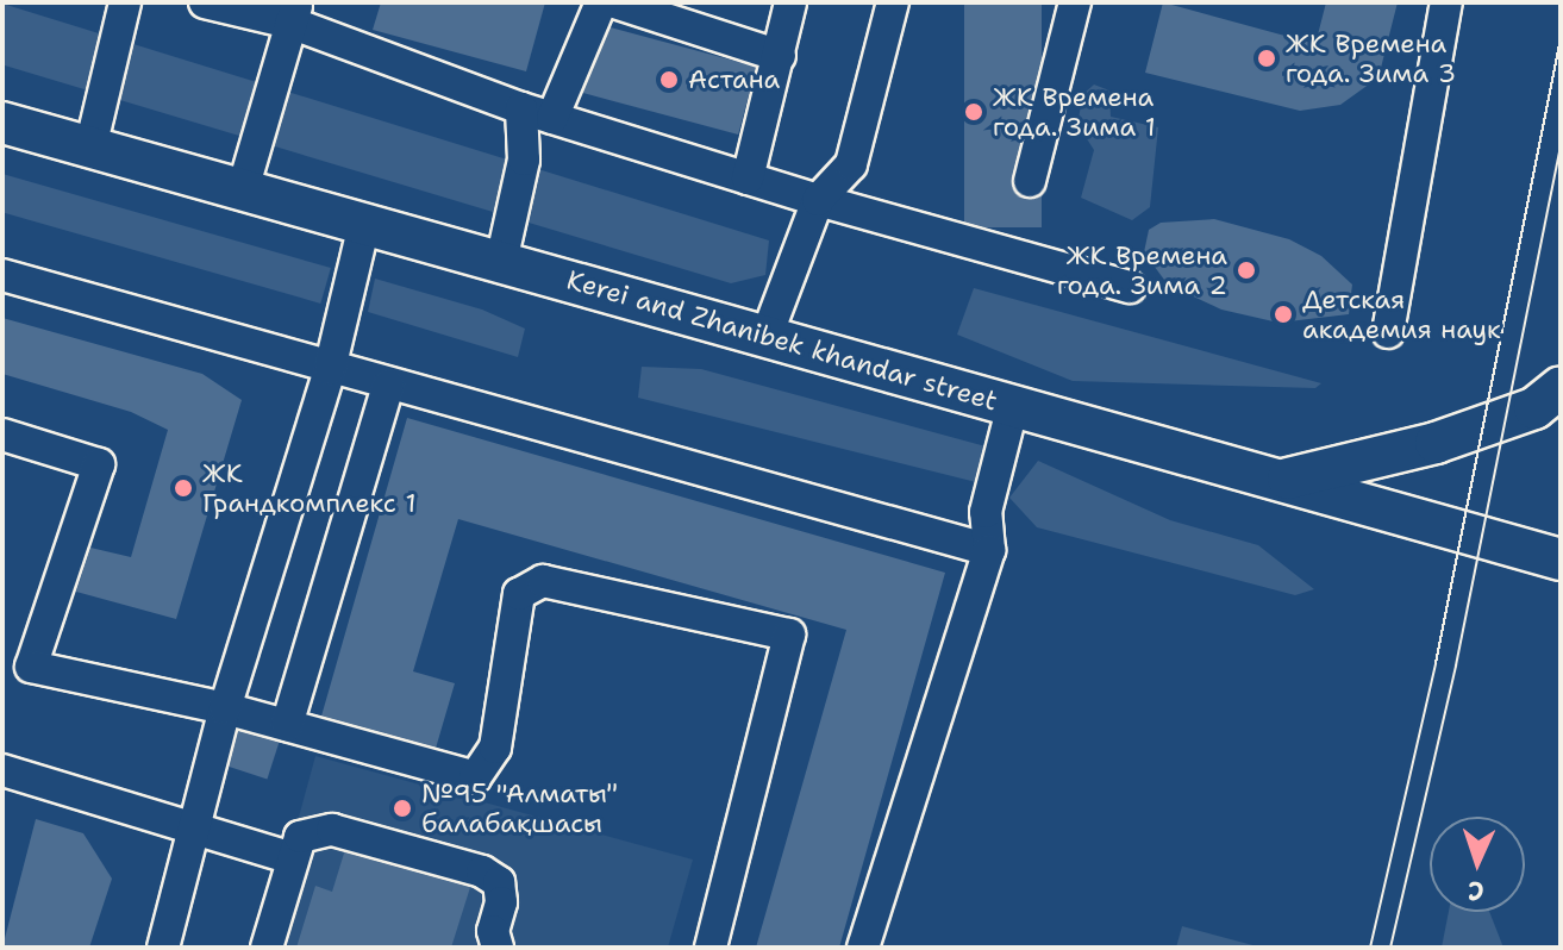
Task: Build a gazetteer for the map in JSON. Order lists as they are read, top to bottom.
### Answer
{
  "streets": {
    "main road": ["Kerei and Zhanibek khandar street"]
  },
  "places": [
    "ЖК Времена года. Зима 3",
    "Астана",
    "ЖК Времена года. Зима 1",
    "ЖК Времена года. Зима 2",
    "Детская академия наук",
    "ЖК Грандкомплекс 1",
    "№95 \"Алматы\" балабақшасы"
  ],
  "north": "bottom"
}
